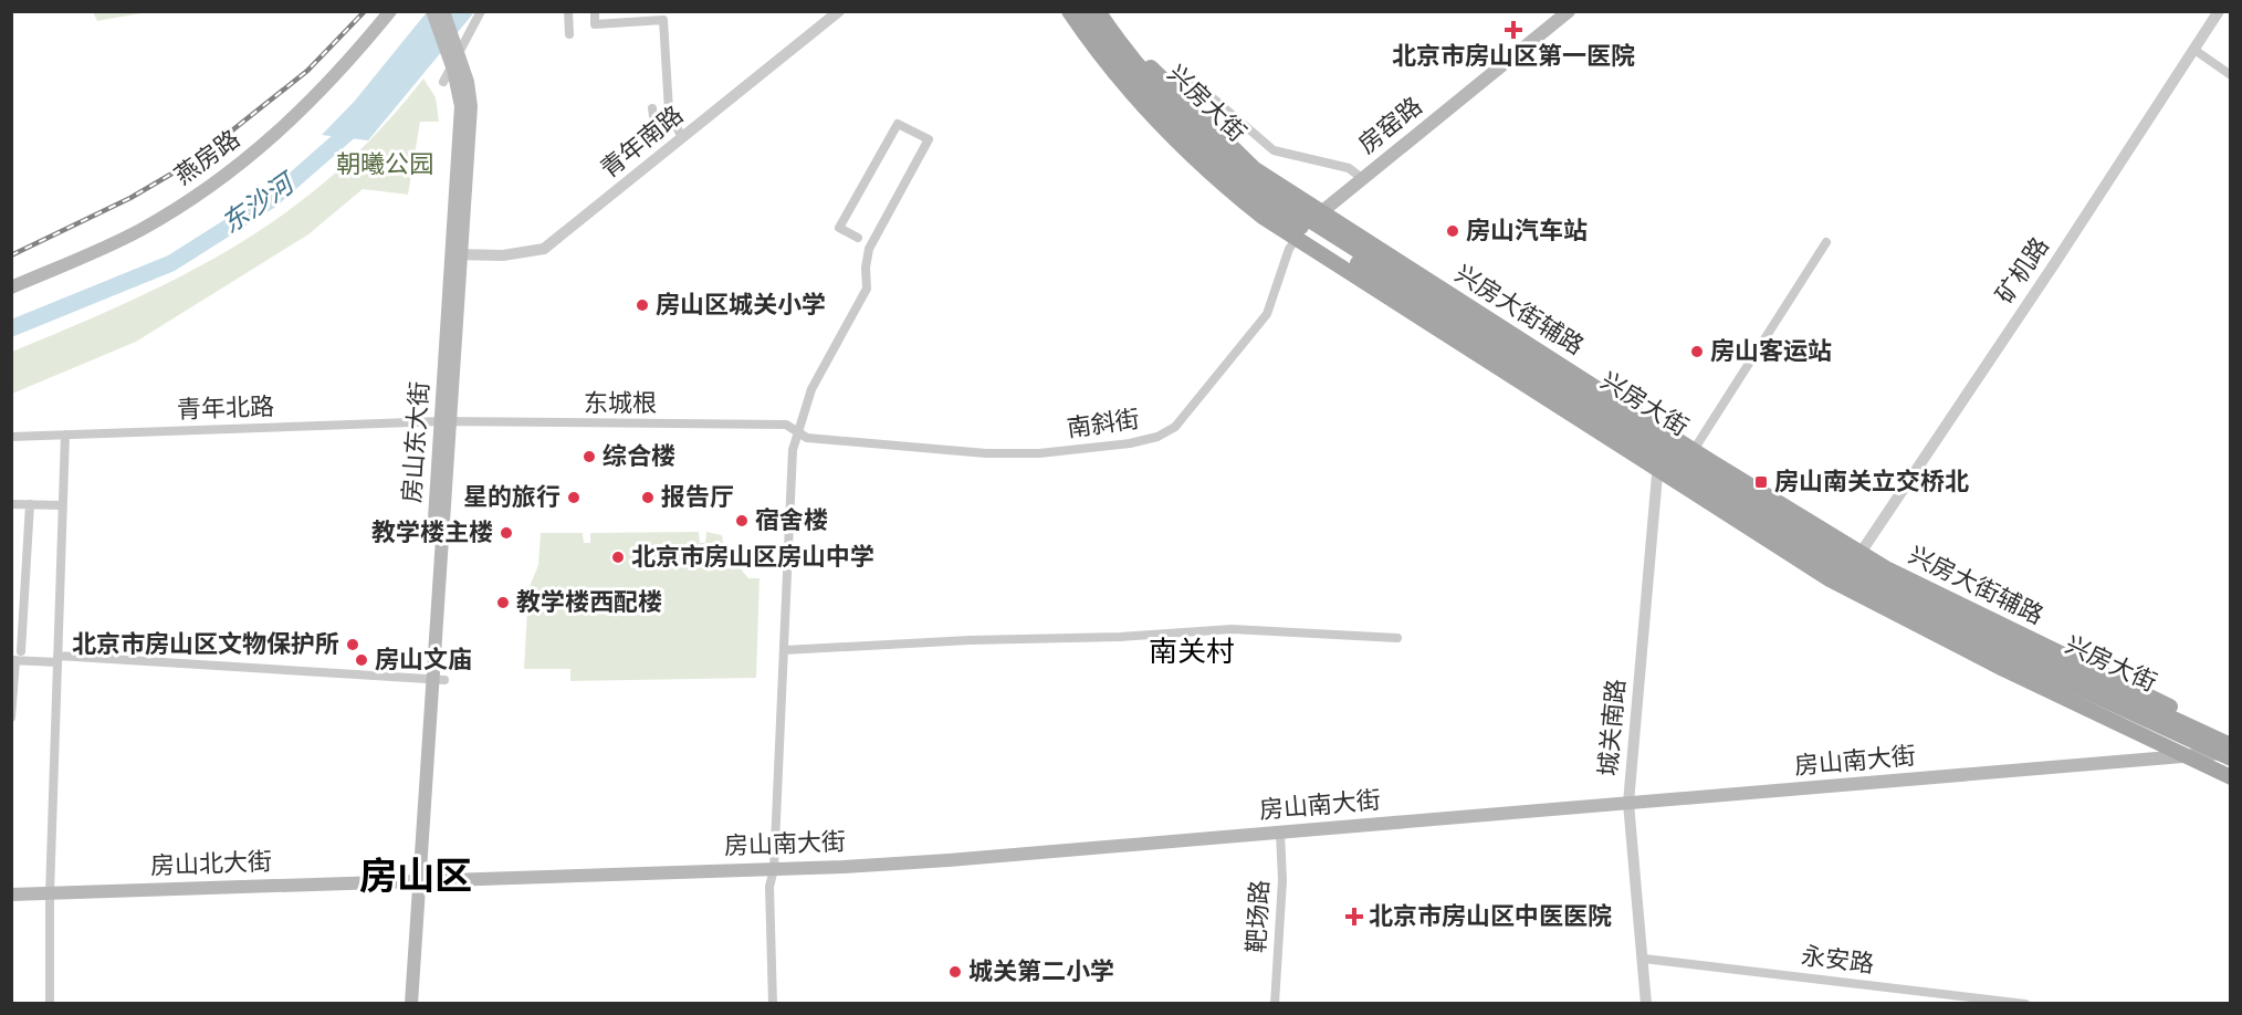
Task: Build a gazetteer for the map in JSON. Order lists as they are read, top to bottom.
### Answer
{
  "streets": {
    "main road": [
      "兴房大街",
      "房窑路",
      "燕房路",
      "兴房大街辅路",
      "房山东大街",
      "房山南大街",
      "房山北大街"
    ],
    "street": [
      "青年南路",
      "矿机路",
      "东城根",
      "青年北路",
      "南斜街",
      "城关南路",
      "靶场路",
      "永安路"
    ]
  },
  "crossings": [
    ["兴房大街", "房窑路"],
    ["兴房大街", "兴房大街辅路"],
    ["兴房大街", "南斜街"],
    ["兴房大街", "城关南路"],
    ["兴房大街", "房山南大街"],
    ["房窑路", "兴房大街辅路"],
    ["房窑路", "南斜街"],
    ["青年南路", "房山东大街"],
    ["矿机路", "兴房大街辅路"],
    ["兴房大街辅路", "南斜街"],
    ["东城根", "青年北路"],
    ["东城根", "南斜街"],
    ["东城根", "房山东大街"],
    ["青年北路", "房山东大街"],
    ["房山东大街", "房山南大街"],
    ["房山东大街", "房山北大街"],
    ["城关南路", "房山南大街"],
    ["城关南路", "永安路"],
    ["房山南大街", "房山北大街"],
    ["房山南大街", "靶场路"]
  ],
  "districts": ["南关村", "房山区"],
  "water": ["东沙河"],
  "parks": ["朝曦公园"],
  "places": {
    "health": ["北京市房山区第一医院", "北京市房山区中医医院"],
    "other": [
      "房山汽车站",
      "房山区城关小学",
      "房山客运站",
      "综合楼",
      "星的旅行",
      "报告厅",
      "宿舍楼",
      "教学楼主楼",
      "北京市房山区房山中学",
      "教学楼西配楼",
      "北京市房山区文物保护所",
      "房山文庙",
      "城关第二小学"
    ],
    "transit": ["房山南关立交桥北"]
  }
}
